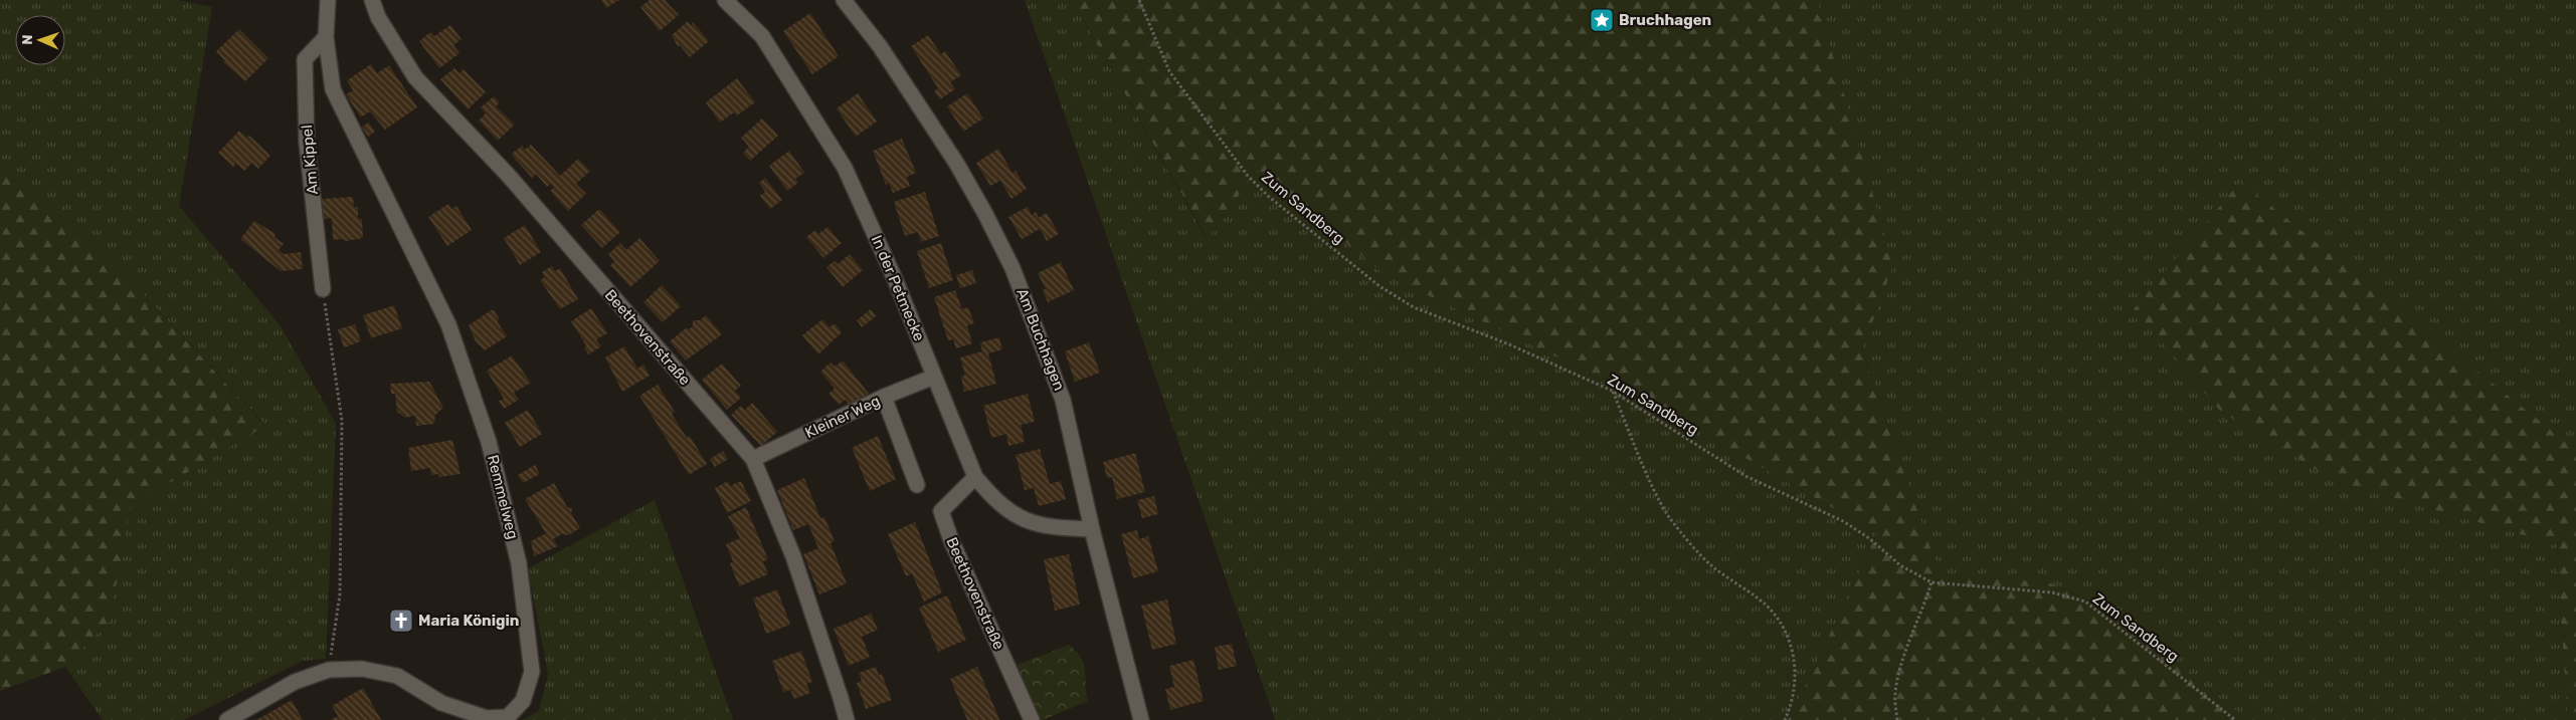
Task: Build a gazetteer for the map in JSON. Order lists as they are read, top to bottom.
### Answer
{
  "streets": {
    "street": [
      "Am Kippel",
      "In der Petmecke",
      "Beethovenstraße",
      "Am Buchhagen",
      "Kleiner Weg",
      "Remmelweg"
    ],
    "path": ["Zum Sandberg"]
  },
  "crossings": [
    ["Am Kippel", "Remmelweg"],
    ["In der Petmecke", "Beethovenstraße"],
    ["In der Petmecke", "Am Buchhagen"],
    ["In der Petmecke", "Kleiner Weg"],
    ["Beethovenstraße", "Kleiner Weg"]
  ],
  "places": {
    "place": ["Bruchhagen"],
    "church": ["Maria Königin"]
  },
  "north": "left"
}
